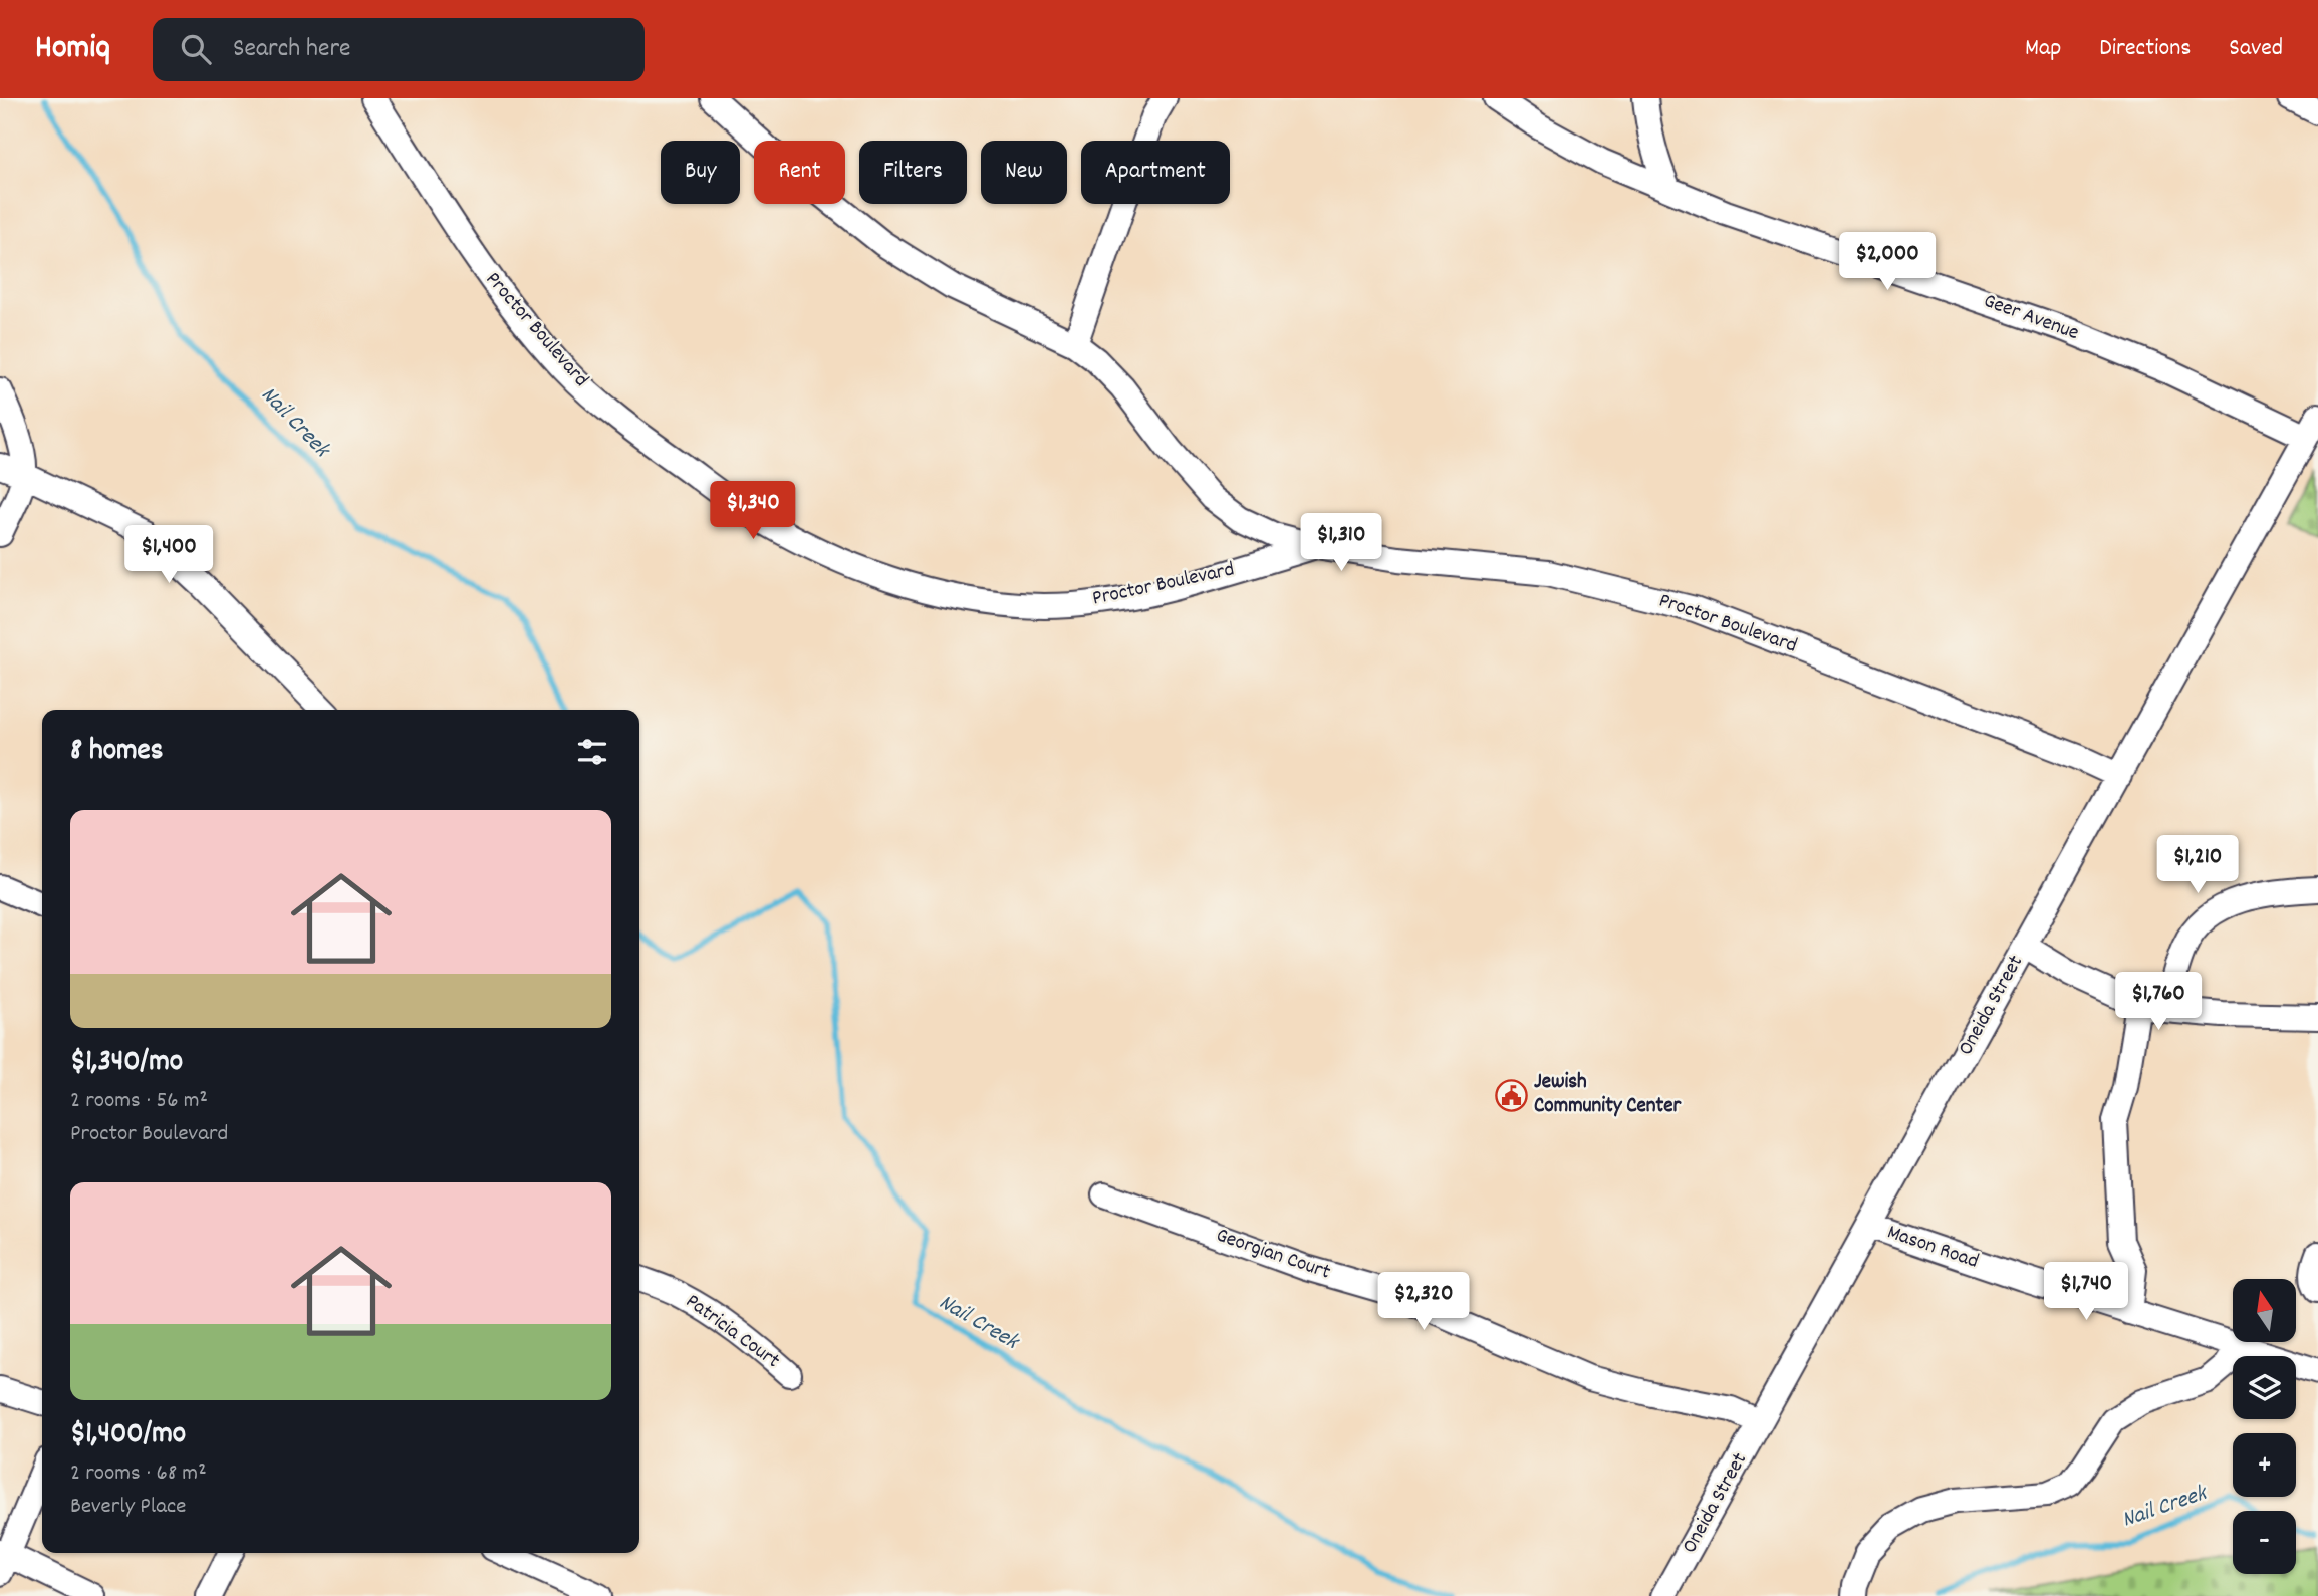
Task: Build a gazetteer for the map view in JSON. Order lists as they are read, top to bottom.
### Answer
{
  "streets": {
    "street": [
      "Geer Avenue",
      "Proctor Boulevard",
      "Oneida Street",
      "Mason Road",
      "Georgian Court",
      "Patricia Court"
    ]
  },
  "crossings": [
    ["Geer Avenue", "Oneida Street"],
    ["Proctor Boulevard", "Oneida Street"],
    ["Oneida Street", "Mason Road"],
    ["Oneida Street", "Georgian Court"]
  ],
  "water": ["Nail Creek"],
  "places": {
    "public building": ["Jewish Community Center"]
  },
  "north": "top",
  "page": {
    "header": "Homiq",
    "search": "Search here",
    "nav": ["Map", "Directions", "Saved"],
    "chip": [
      "Buy",
      "Rent",
      "Filters",
      "New",
      "Apartment"
    ],
    "price": [
      "$2,000",
      "$1,340",
      "$1,310",
      "$1,400",
      "$1,210",
      "$1,760",
      "$1,740",
      "$2,320"
    ],
    "heading": "8 homes",
    "list": [
      {
        "name": "$1,340/mo",
        "note": "2 rooms · 56 m² · Proctor Boulevard"
      },
      {
        "name": "$1,400/mo",
        "note": "2 rooms · 68 m² · Beverly Place"
      }
    ],
    "map_buttons": ["+", "−"]
  }
}
